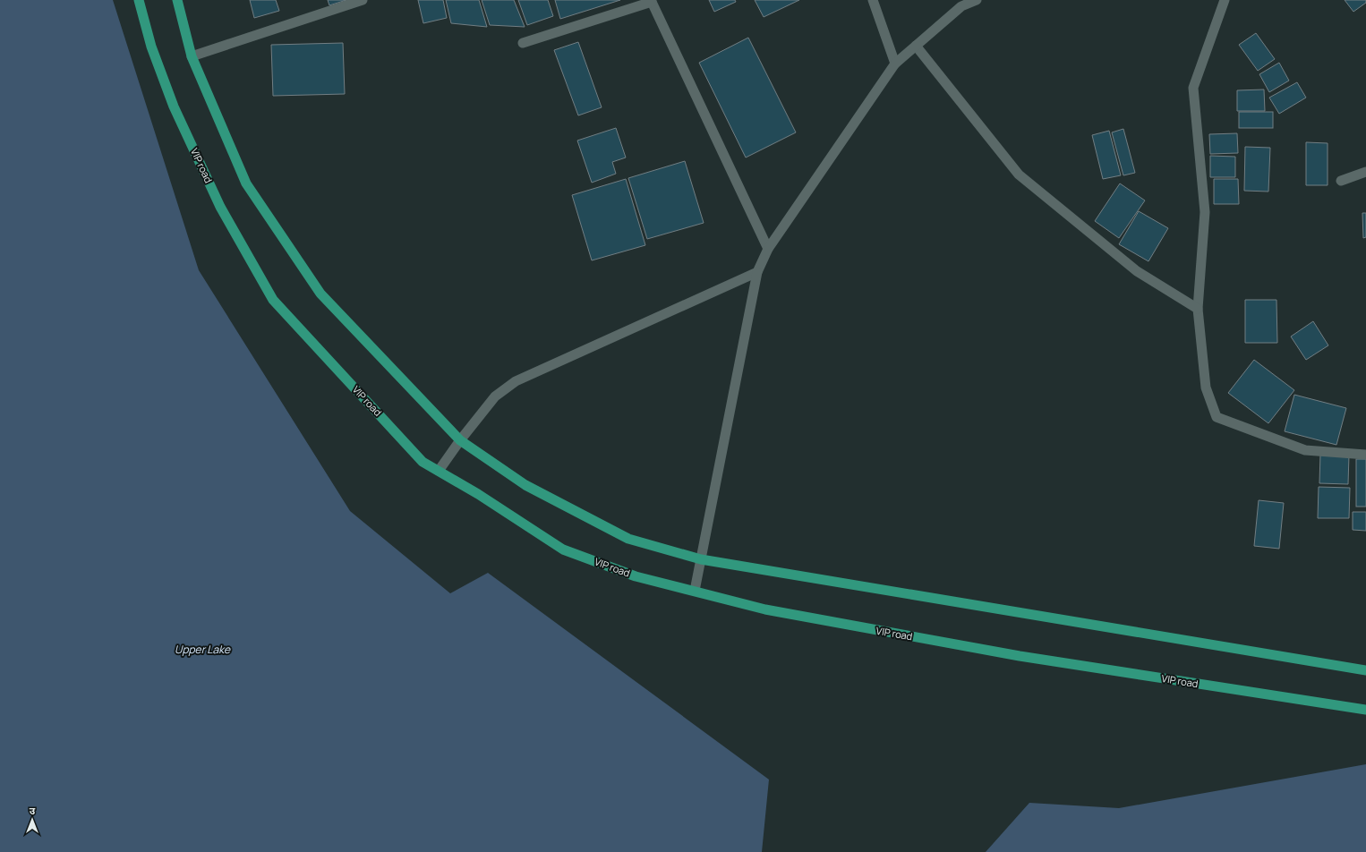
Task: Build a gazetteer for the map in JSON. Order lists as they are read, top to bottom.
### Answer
{
  "streets": {
    "main road": ["VIP road"]
  },
  "water": ["Upper Lake"],
  "north": "top"
}
